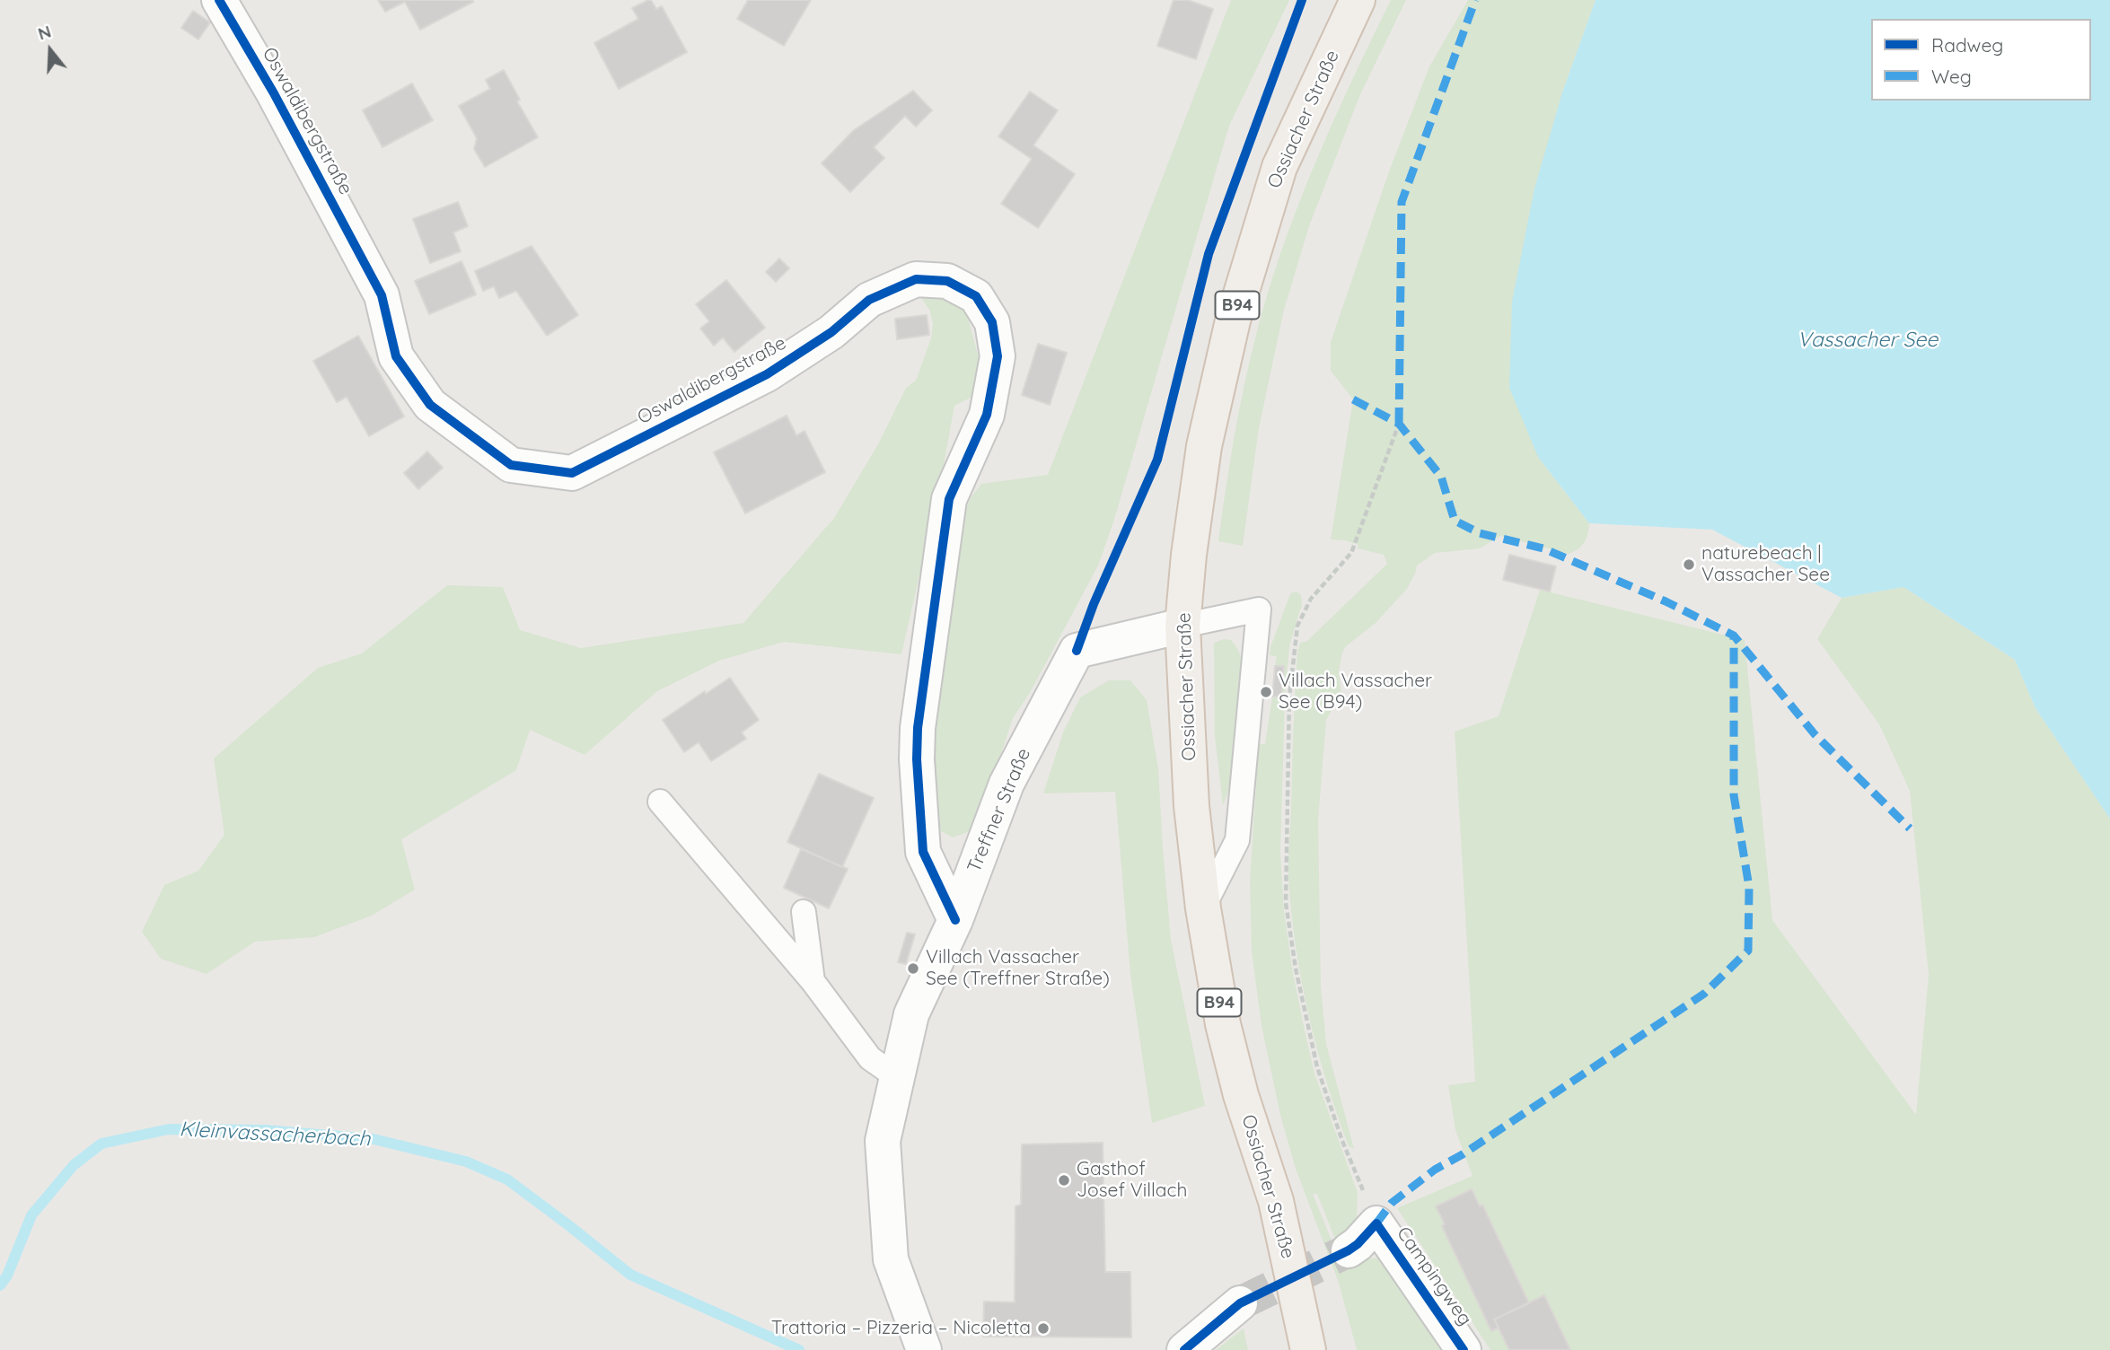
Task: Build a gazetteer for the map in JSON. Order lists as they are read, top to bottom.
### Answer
{
  "streets": {
    "main road": ["Ossiacher Straße", "B94"],
    "street": ["Oswaldibergstraße", "Treffner Straße", "Campingweg"]
  },
  "crossings": [
    ["Ossiacher Straße", "Treffner Straße"],
    ["Oswaldibergstraße", "Treffner Straße"]
  ],
  "water": ["Vassacher See", "Kleinvassacherbach"],
  "places": [
    "naturebeach | Vassacher See",
    "Villach Vassacher See (B94)",
    "Villach Vassacher See (Treffner Straße)",
    "Gasthof Josef Villach",
    "Trattoria – Pizzeria – Nicoletta"
  ],
  "legend": ["Radweg", "Weg"],
  "north": "top"
}
